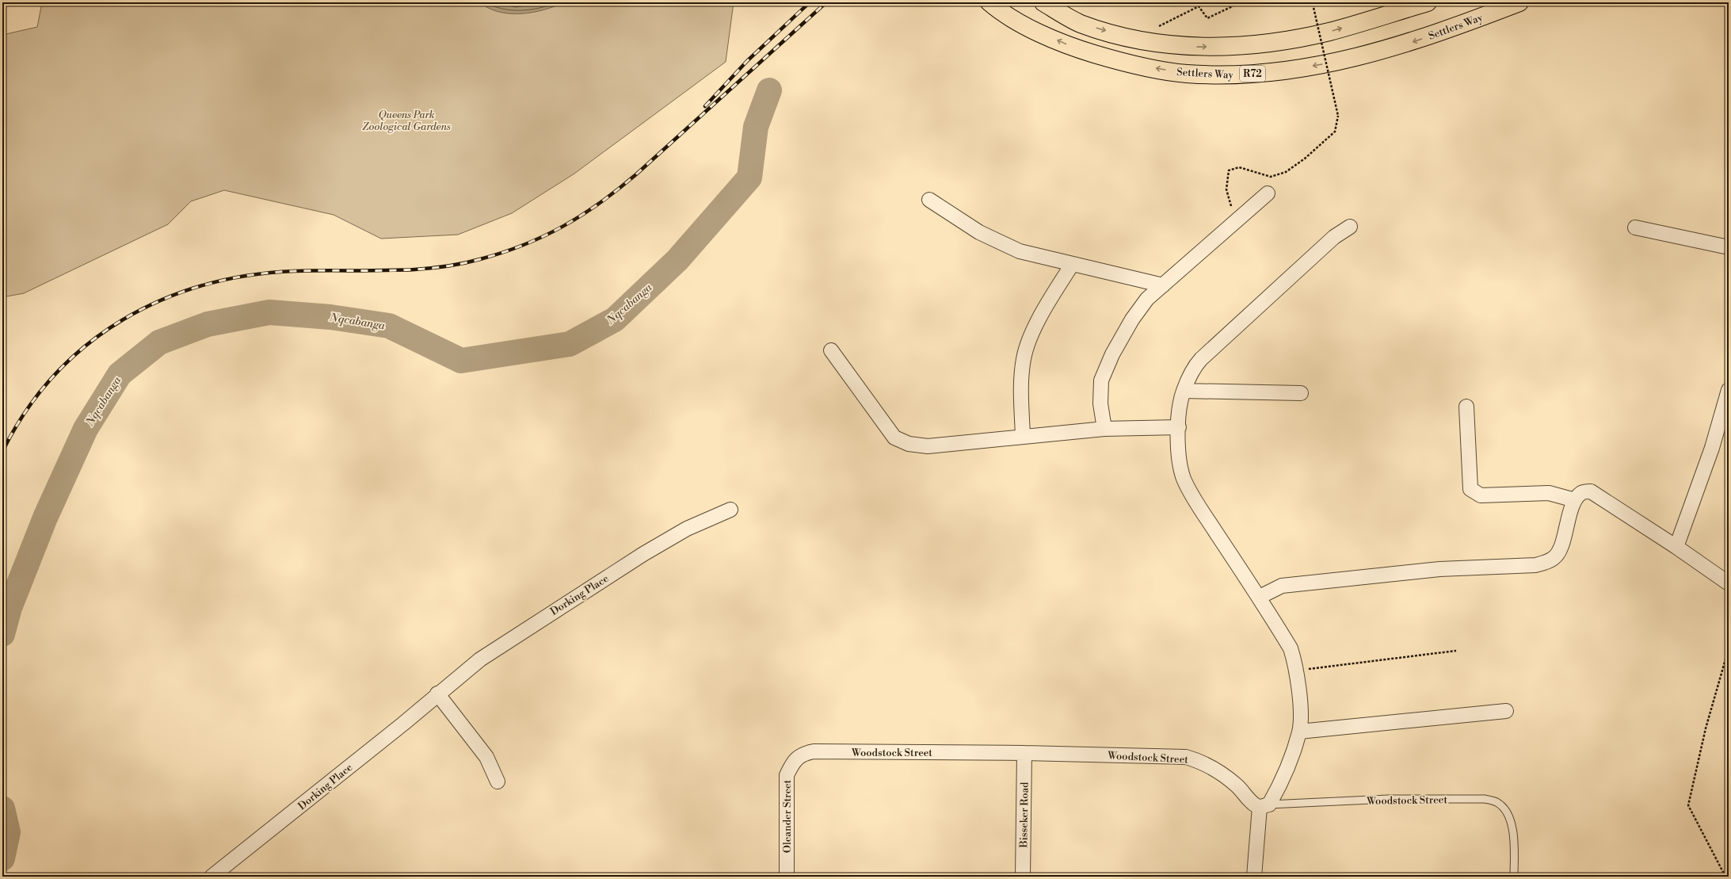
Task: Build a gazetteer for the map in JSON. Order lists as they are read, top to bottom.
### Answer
{
  "streets": {
    "main road": ["Settlers Way", "R72"],
    "street": [
      "Dorking Place",
      "Woodstock Street",
      "Bisseker Road",
      "Oleander Street"
    ]
  },
  "crossings": [
    ["Woodstock Street", "Bisseker Road"],
    ["Woodstock Street", "Oleander Street"]
  ],
  "water": ["Nqcabanga"],
  "parks": ["Queens Park Zoological Gardens"]
}
